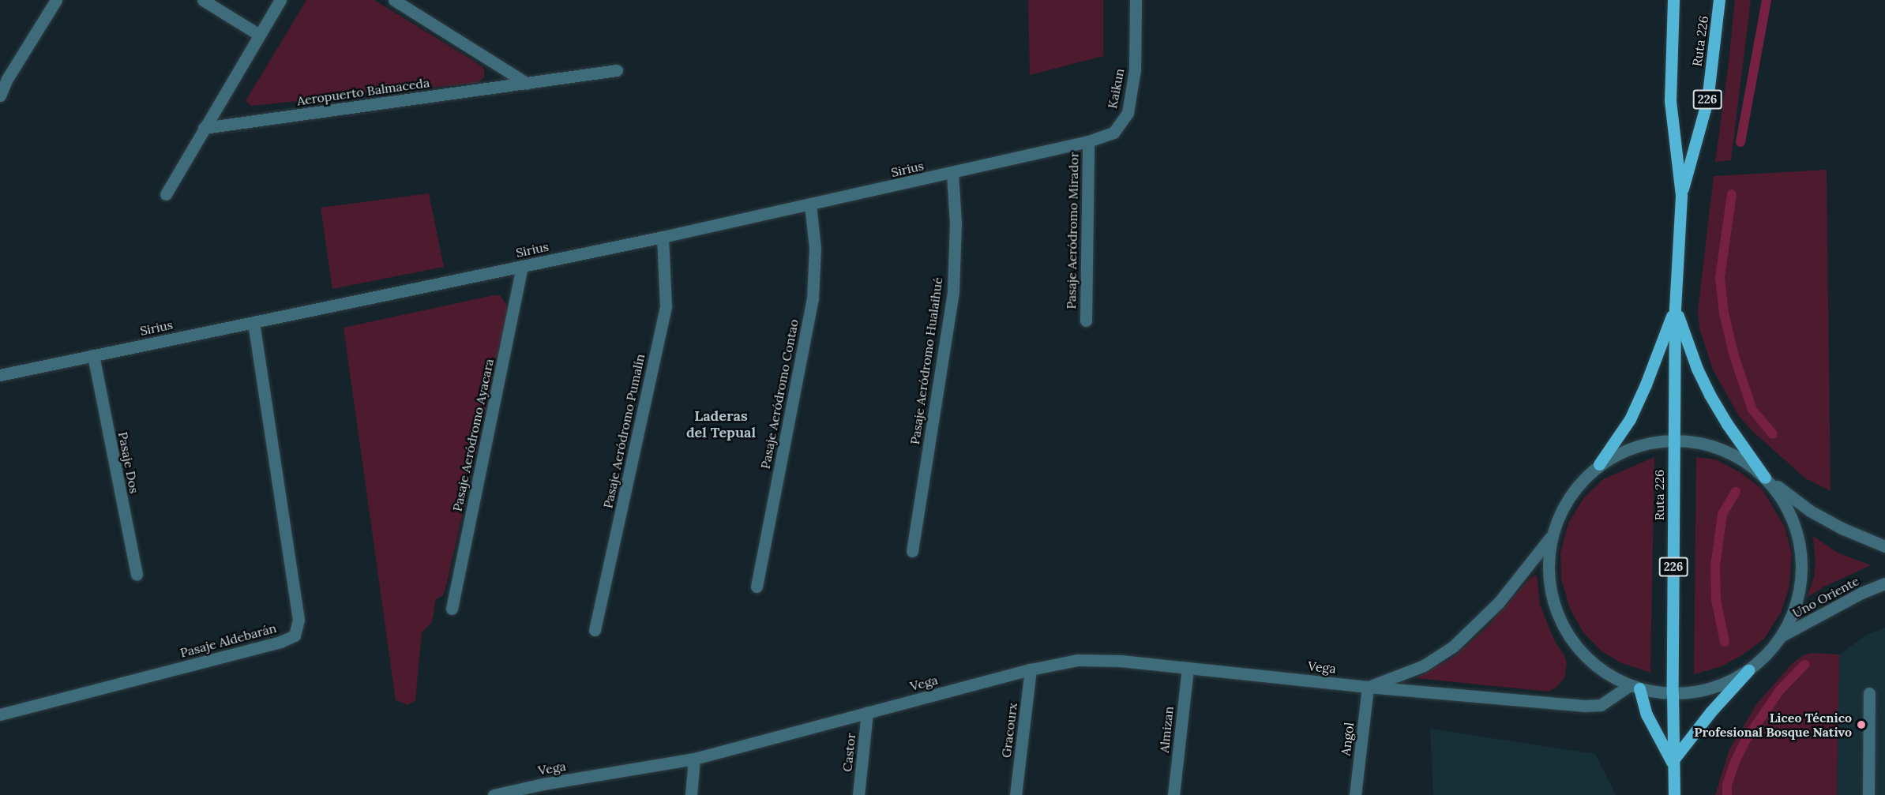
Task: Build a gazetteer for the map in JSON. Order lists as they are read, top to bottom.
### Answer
{
  "streets": {
    "main road": ["Ruta 226", "226"],
    "street": [
      "Kaikun",
      "Aeropuerto Balmaceda",
      "Sirius",
      "Pasaje Aeródromo Mirador",
      "Pasaje Aeródromo Hualaihué",
      "Pasaje Aeródromo Contao",
      "Pasaje Aeródromo Pumalín",
      "Pasaje Aeródromo Ayacara",
      "Pasaje Dos",
      "Uno Oriente",
      "Pasaje Aldebarán",
      "Vega",
      "Almizan",
      "Gracourx",
      "Angol",
      "Castor"
    ]
  },
  "crossings": [
    ["Kaikun", "Sirius"],
    ["Kaikun", "Pasaje Aeródromo Mirador"],
    ["Sirius", "Pasaje Aeródromo Hualaihué"],
    ["Sirius", "Pasaje Aeródromo Contao"],
    ["Sirius", "Pasaje Aeródromo Pumalín"],
    ["Sirius", "Pasaje Aeródromo Ayacara"],
    ["Sirius", "Pasaje Dos"],
    ["Sirius", "Pasaje Aldebarán"],
    ["Vega", "Almizan"],
    ["Vega", "Gracourx"],
    ["Vega", "Angol"],
    ["Vega", "Castor"]
  ],
  "districts": ["Laderas del Tepual"],
  "places": ["Liceo Técnico Profesional Bosque Nativo"]
}
